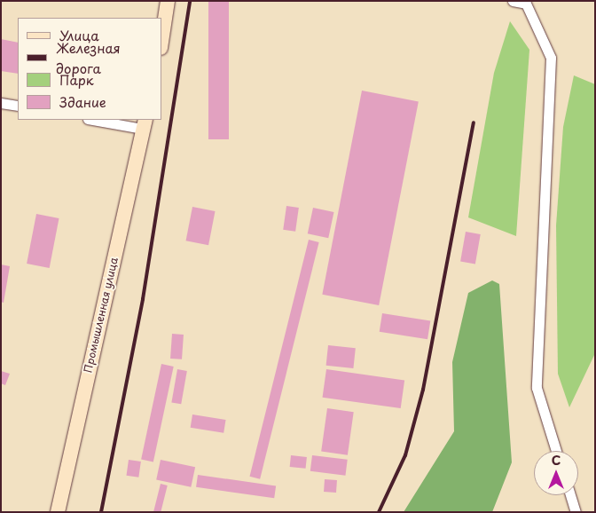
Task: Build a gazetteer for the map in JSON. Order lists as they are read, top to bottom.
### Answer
{
  "streets": {
    "main road": ["Промышленная улица"]
  },
  "legend": [
    "Улица",
    "Железная дорога",
    "Парк",
    "Здание"
  ],
  "north": "top"
}
